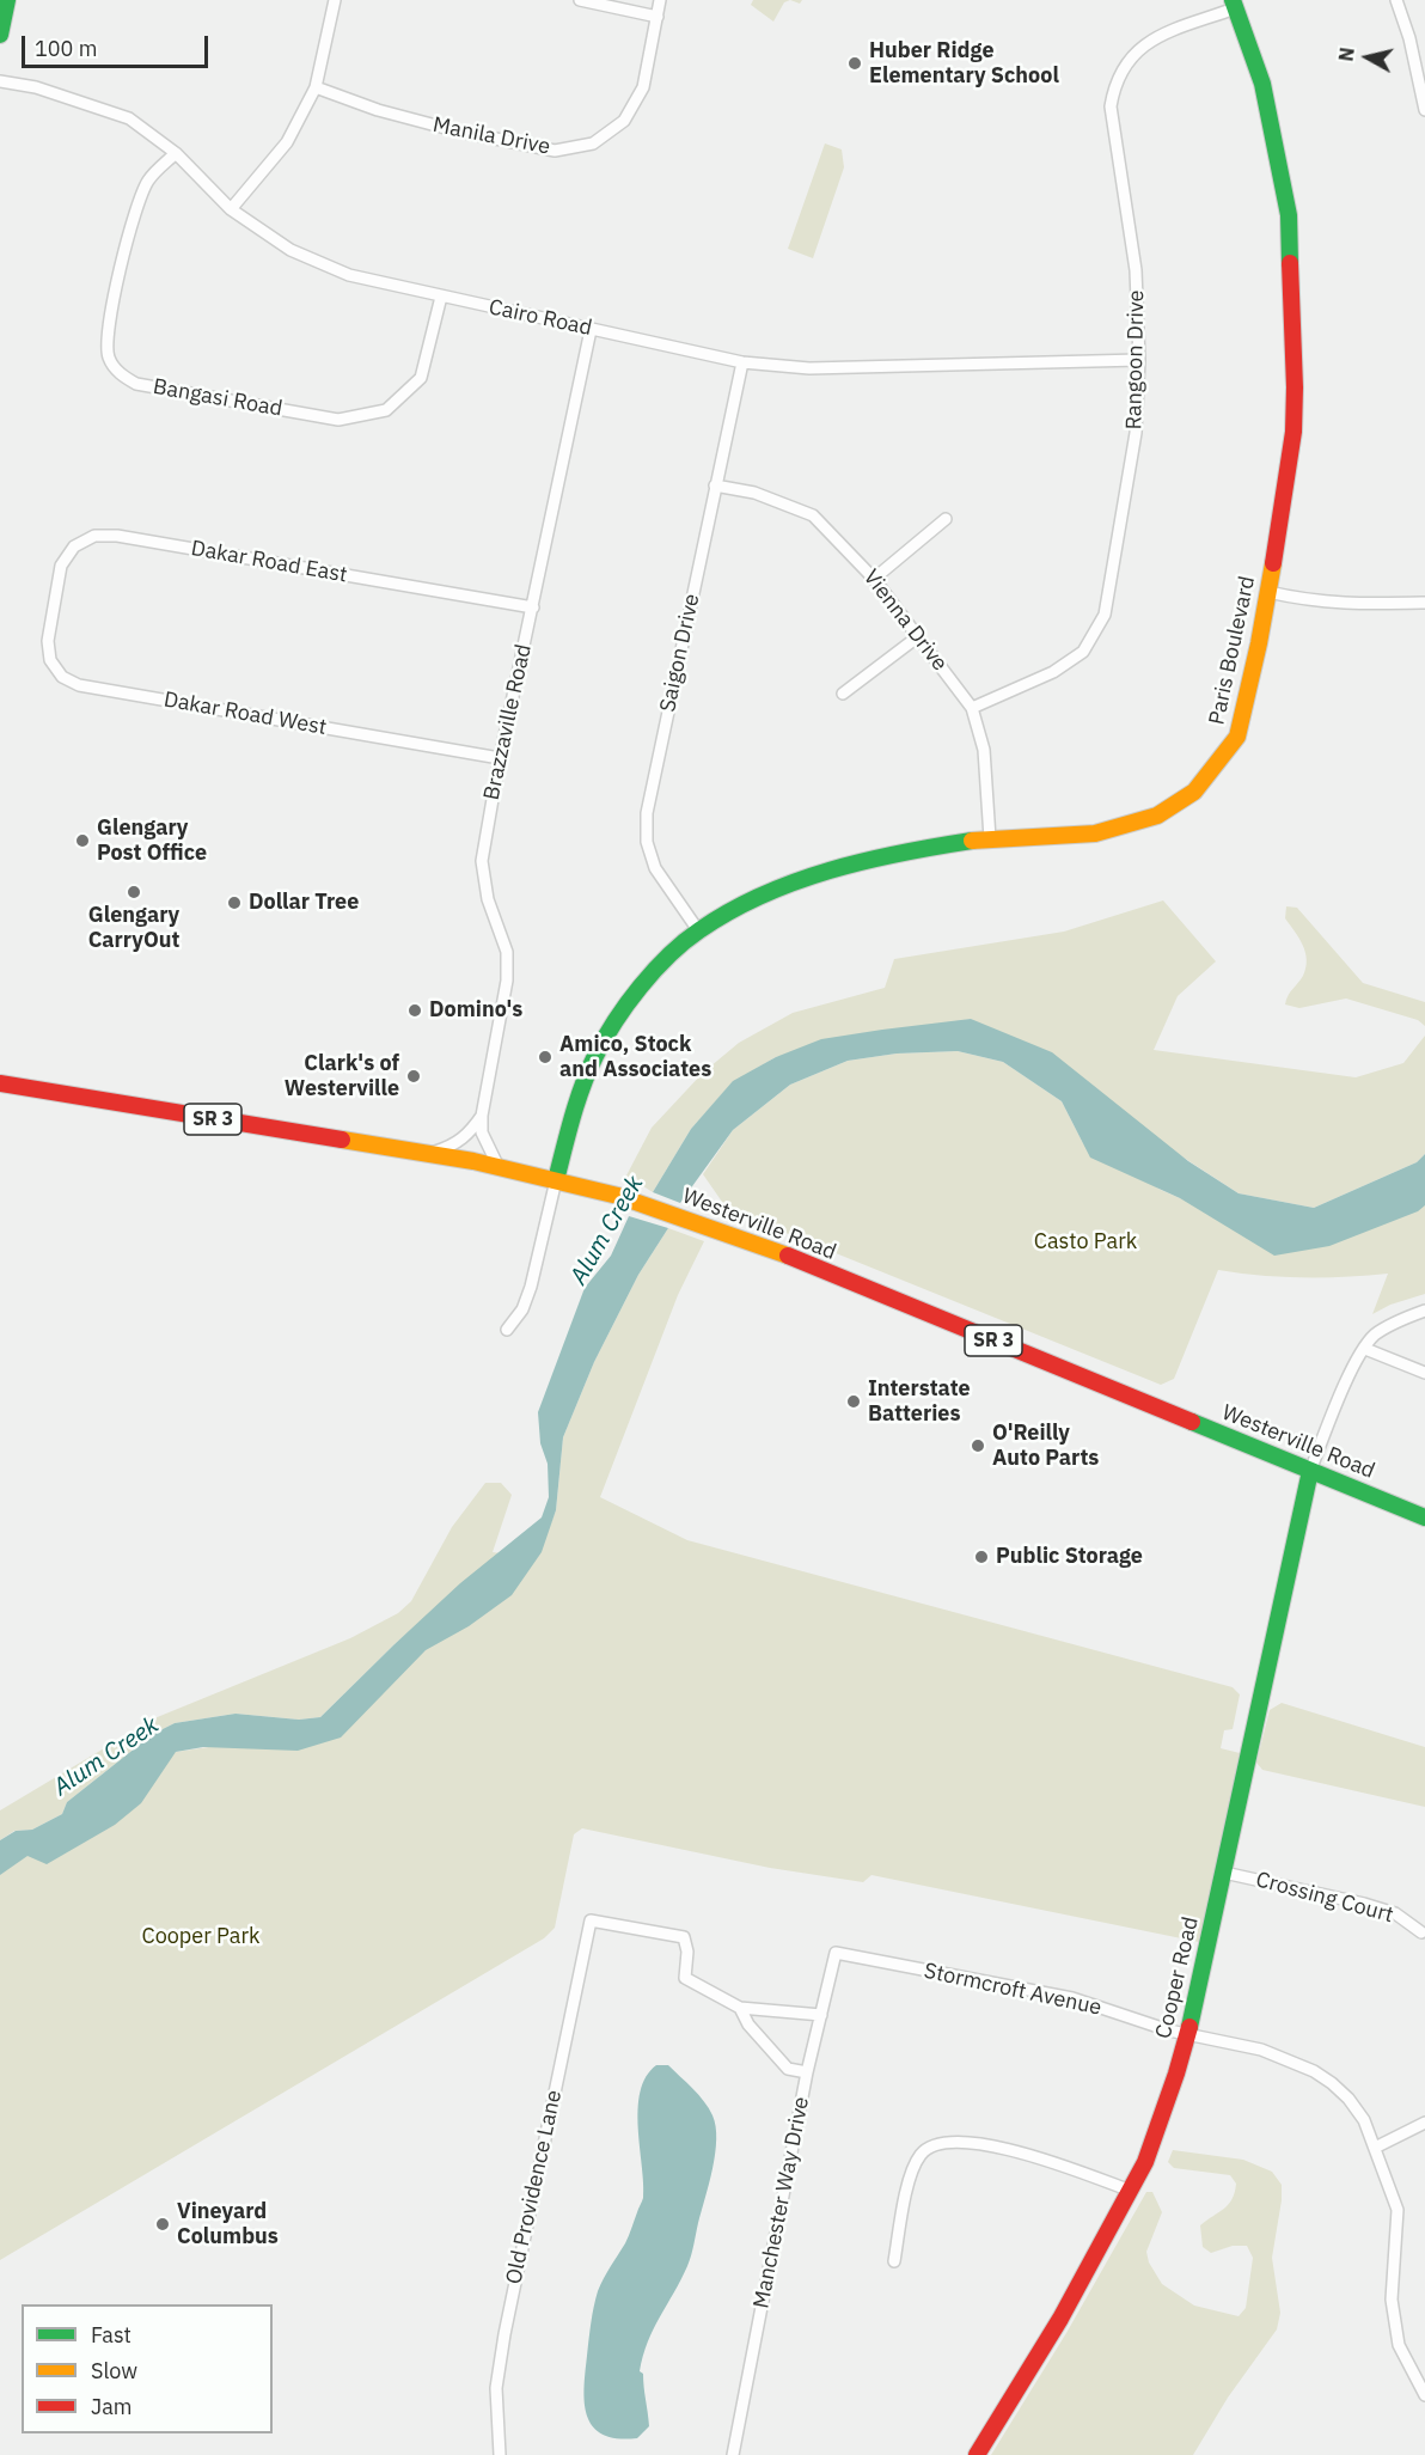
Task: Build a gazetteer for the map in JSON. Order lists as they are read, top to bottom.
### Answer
{
  "streets": {
    "street": [
      "Manila Drive",
      "Cairo Road",
      "Rangoon Drive",
      "Bangasi Road",
      "Dakar Road East",
      "Vienna Drive",
      "Paris Boulevard",
      "Saigon Drive",
      "Dakar Road West",
      "Brazzaville Road",
      "SR 3",
      "Westerville Road",
      "Crossing Court",
      "Cooper Road",
      "Stormcroft Avenue",
      "Old Providence Lane",
      "Manchester Way Drive"
    ]
  },
  "crossings": [
    ["Cairo Road", "Rangoon Drive"],
    ["Cairo Road", "Bangasi Road"],
    ["Cairo Road", "Saigon Drive"],
    ["Cairo Road", "Brazzaville Road"],
    ["Rangoon Drive", "Vienna Drive"],
    ["Rangoon Drive", "Paris Boulevard"],
    ["Dakar Road East", "Dakar Road West"],
    ["Dakar Road East", "Brazzaville Road"],
    ["Vienna Drive", "Paris Boulevard"],
    ["Vienna Drive", "Saigon Drive"],
    ["Paris Boulevard", "Saigon Drive"],
    ["Paris Boulevard", "Westerville Road"],
    ["Dakar Road West", "Brazzaville Road"],
    ["Brazzaville Road", "Westerville Road"],
    ["Westerville Road", "Cooper Road"],
    ["Crossing Court", "Cooper Road"],
    ["Cooper Road", "Stormcroft Avenue"],
    ["Stormcroft Avenue", "Manchester Way Drive"]
  ],
  "water": ["Alum Creek"],
  "parks": ["Casto Park", "Cooper Park"],
  "places": [
    "Huber Ridge Elementary School",
    "Glengary Post Office",
    "Glengary CarryOut",
    "Dollar Tree",
    "Domino's",
    "Amico, Stock and Associates",
    "Clark's of Westerville",
    "Interstate Batteries",
    "O'Reilly Auto Parts",
    "Public Storage",
    "Vineyard Columbus"
  ],
  "legend": ["Fast", "Slow", "Jam"],
  "scale_bar": "100 m",
  "north": "left"
}
